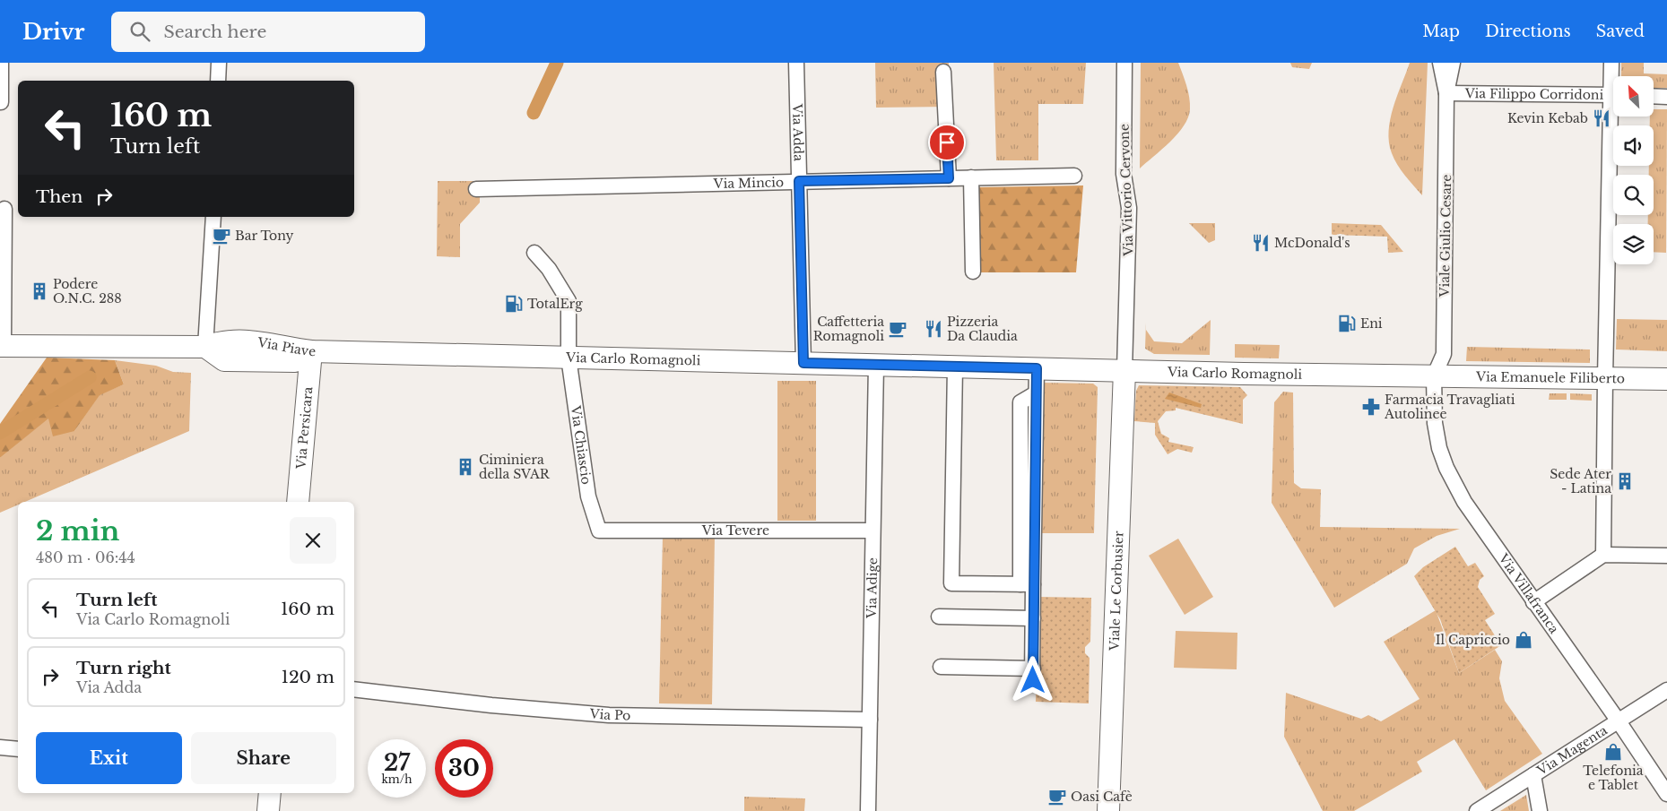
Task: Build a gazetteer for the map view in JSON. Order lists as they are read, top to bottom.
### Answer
{
  "streets": {
    "main road": [
      "Via Piave",
      "Via Carlo Romagnoli",
      "Via Emanuele Filiberto",
      "Via Persicara",
      "Viale Le Corbusier"
    ],
    "street": [
      "Via Filippo Corridoni",
      "Via Adda",
      "Via Mincio",
      "Via Vittorio Cervone",
      "Viale Giulio Cesare",
      "Via Chiascio",
      "Via Tevere",
      "Via Adige",
      "Via Villafranca",
      "Via Po",
      "Via Magenta"
    ]
  },
  "crossings": [
    ["Via Filippo Corridoni", "Viale Giulio Cesare"],
    ["Via Adda", "Via Mincio"],
    ["Via Adda", "Via Carlo Romagnoli"],
    ["Via Vittorio Cervone", "Via Carlo Romagnoli"],
    ["Via Vittorio Cervone", "Viale Le Corbusier"],
    ["Viale Giulio Cesare", "Via Carlo Romagnoli"],
    ["Viale Giulio Cesare", "Via Emanuele Filiberto"],
    ["Viale Giulio Cesare", "Via Villafranca"],
    ["Via Piave", "Via Carlo Romagnoli"],
    ["Via Piave", "Via Persicara"],
    ["Via Carlo Romagnoli", "Via Emanuele Filiberto"],
    ["Via Carlo Romagnoli", "Via Persicara"],
    ["Via Carlo Romagnoli", "Via Chiascio"],
    ["Via Carlo Romagnoli", "Via Adige"],
    ["Via Carlo Romagnoli", "Viale Le Corbusier"],
    ["Via Carlo Romagnoli", "Via Villafranca"],
    ["Via Emanuele Filiberto", "Via Villafranca"],
    ["Via Chiascio", "Via Tevere"],
    ["Via Tevere", "Via Adige"],
    ["Via Adige", "Via Po"],
    ["Via Villafranca", "Via Magenta"]
  ],
  "places": {
    "restaurant": ["Kevin Kebab", "McDonald's", "Pizzeria Da Claudia"],
    "cafe": ["Bar Tony", "Caffetteria Romagnoli", "Oasi Cafè"],
    "building": ["Podere O.N.C. 288", "Ciminiera della SVAR", "Sede Ater - Latina"],
    "fuel station": ["TotalErg", "Eni"],
    "pharmacy": ["Farmacia Travagliati Autolinee"],
    "shop": ["Il Capriccio", "Telefonia e Tablet"]
  },
  "north": "top left",
  "page": {
    "header": "Drivr",
    "search": "Search here",
    "nav": ["Map", "Directions", "Saved"],
    "turn": ["160 m", "Turn left"],
    "then": "Then",
    "heading": ["2 min", "480 m · 06:44"],
    "list": [
      {
        "name": "Turn left",
        "note": "Via Carlo Romagnoli",
        "value": "160 m"
      },
      {
        "name": "Turn right",
        "note": "Via Adda",
        "value": "120 m"
      }
    ],
    "buttons": ["Exit", "Share"],
    "speed": "27 km/h",
    "limit": "30"
  }
}
